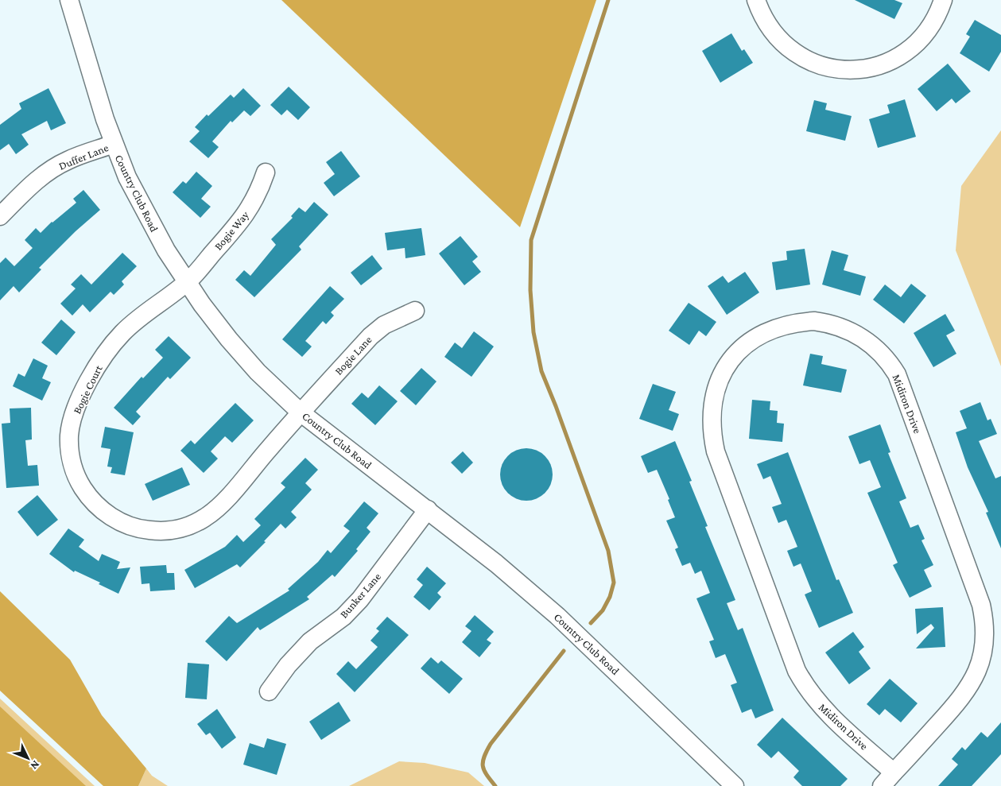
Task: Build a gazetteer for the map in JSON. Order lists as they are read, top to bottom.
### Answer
{
  "streets": {
    "street": [
      "Duffer Lane",
      "Country Club Road",
      "Bogie Way",
      "Bogie Lane",
      "Bogie Court",
      "Midiron Drive",
      "Bunker Lane"
    ]
  },
  "crossings": [
    ["Duffer Lane", "Country Club Road"],
    ["Country Club Road", "Bogie Way"],
    ["Country Club Road", "Bogie Lane"],
    ["Country Club Road", "Bogie Court"],
    ["Country Club Road", "Bunker Lane"],
    ["Bogie Way", "Bogie Court"],
    ["Bogie Lane", "Bogie Court"]
  ],
  "north": "bottom right"
}
